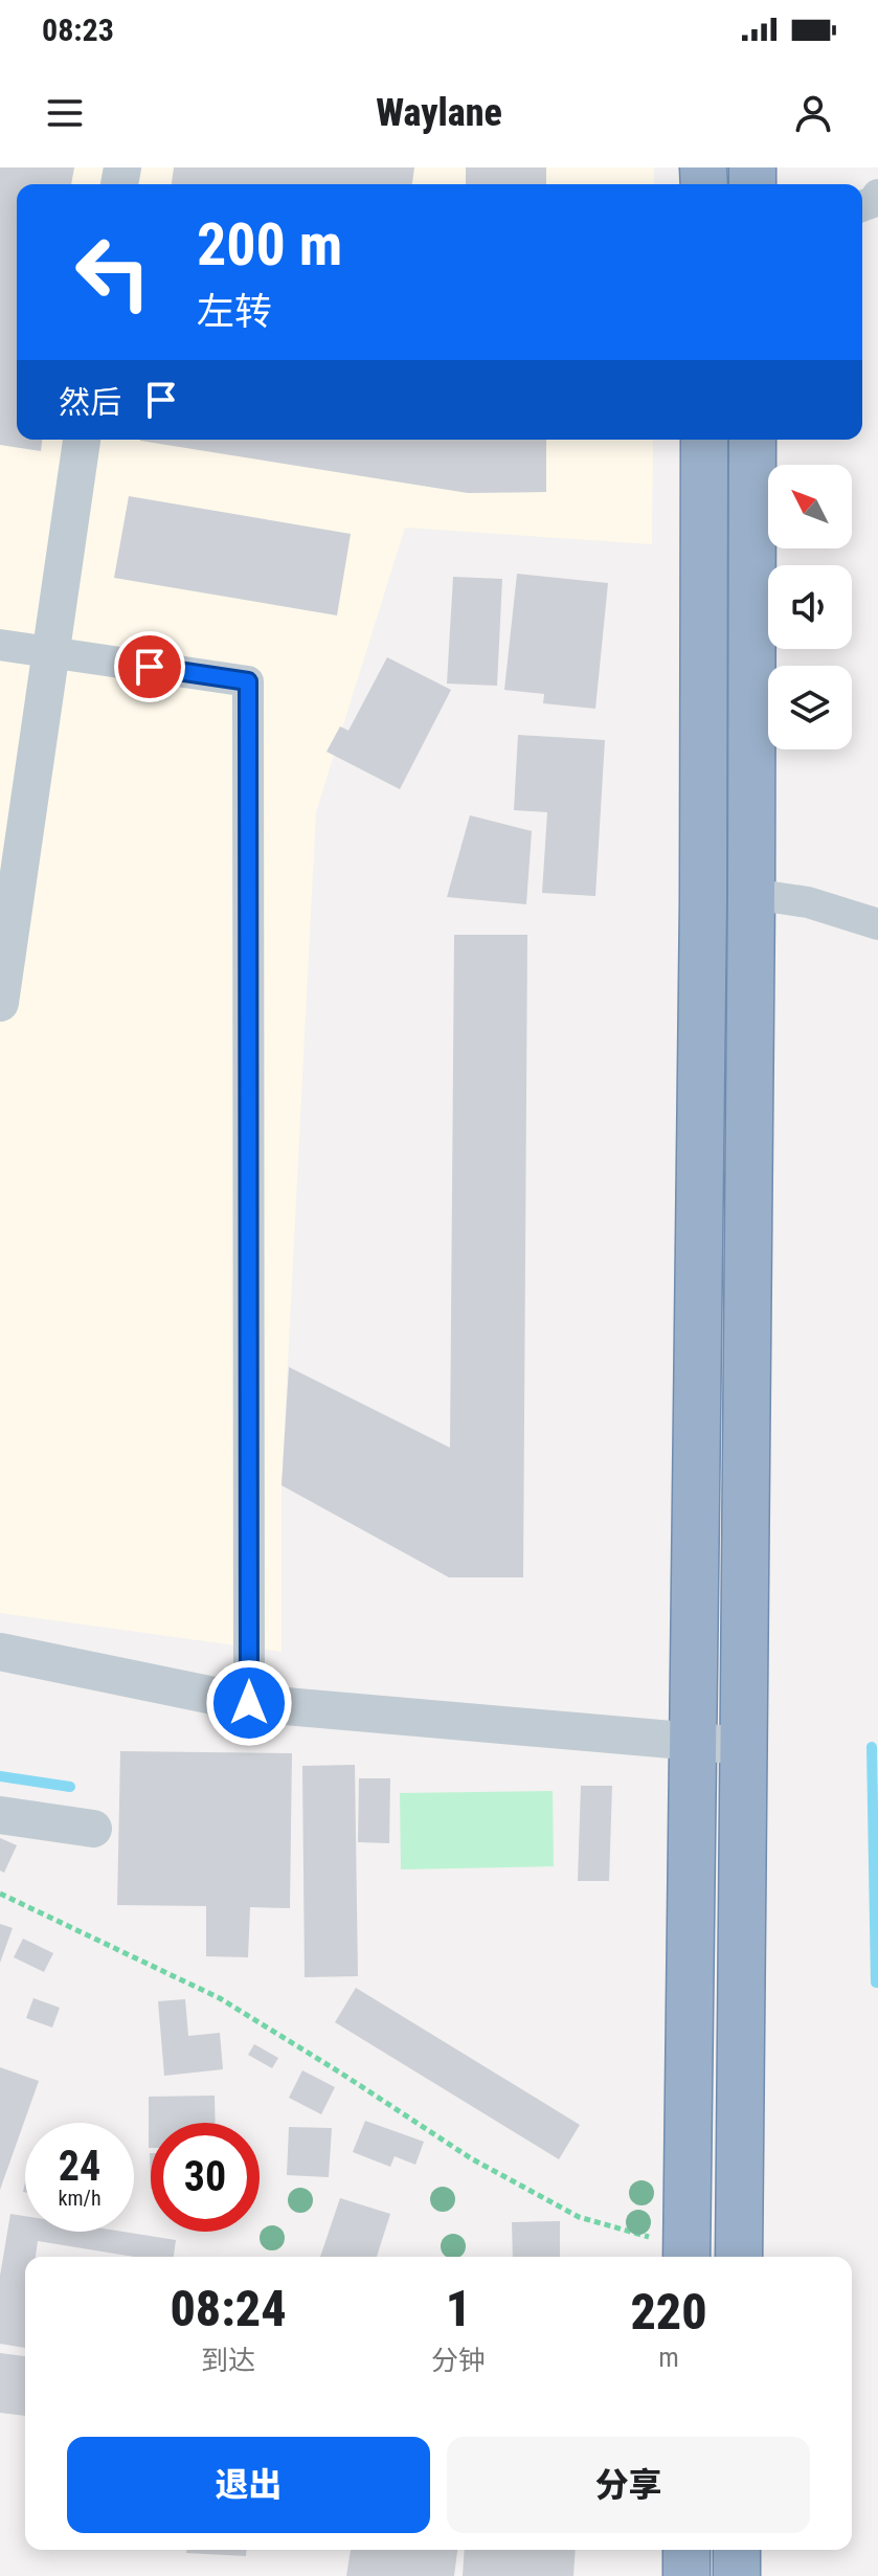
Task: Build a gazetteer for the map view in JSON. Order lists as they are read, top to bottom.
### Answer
{
  "north": "top left",
  "page": {
    "status": "08:23",
    "header": "Waylane",
    "turn": ["200 m", "左转"],
    "then": "然后",
    "speed": "24 km/h",
    "limit": "30",
    "eta": [
      "08:24",
      "到达",
      "1",
      "分钟",
      "220",
      "m"
    ],
    "buttons": ["退出", "分享"]
  }
}
